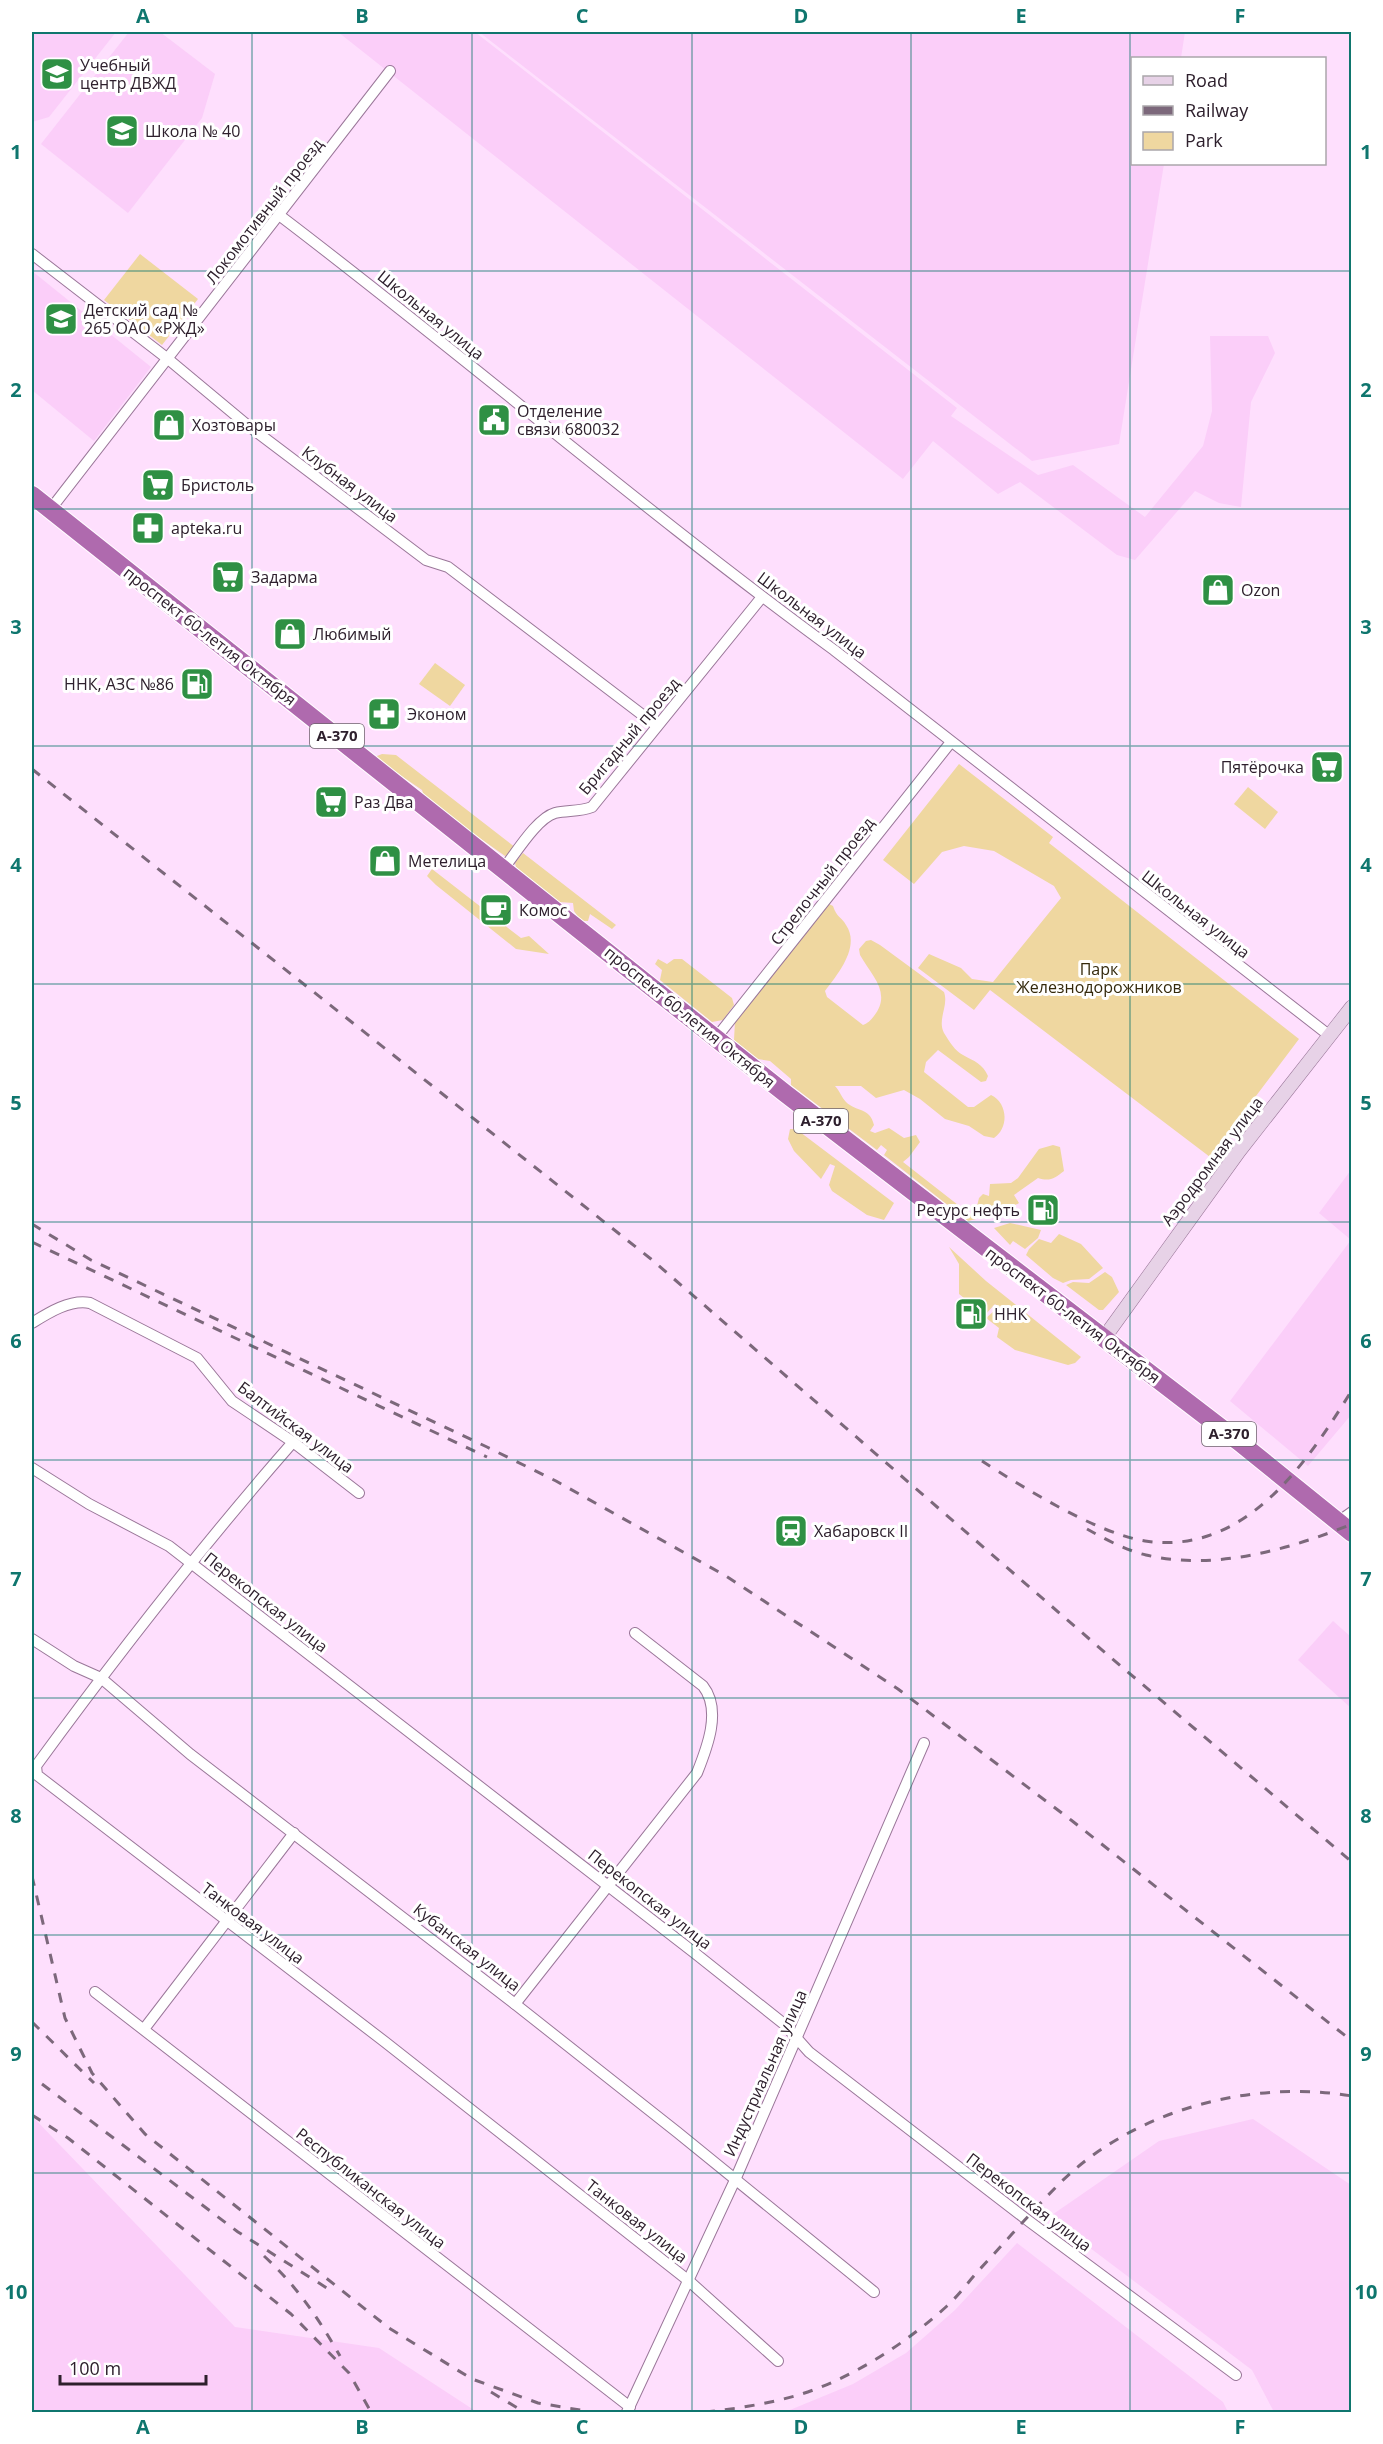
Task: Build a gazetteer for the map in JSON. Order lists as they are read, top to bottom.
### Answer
{
  "streets": {
    "highway": ["проспект 60-летия Октября", "А-370"],
    "street": [
      "Локомотивный проезд",
      "Школьная улица",
      "Клубная улица",
      "Бригадный проезд",
      "Стрелочный проезд",
      "Аэродромная улица",
      "Балтийская улица",
      "Перекопская улица",
      "Танковая улица",
      "Кубанская улица",
      "Индустриальная улица",
      "Республиканская улица"
    ]
  },
  "crossings": [
    ["Локомотивный проезд", "Школьная улица"],
    ["Локомотивный проезд", "Клубная улица"],
    ["Локомотивный проезд", "проспект 60-летия Октября"],
    ["Школьная улица", "Бригадный проезд"],
    ["Школьная улица", "Стрелочный проезд"],
    ["Школьная улица", "Аэродромная улица"],
    ["Клубная улица", "Бригадный проезд"],
    ["проспект 60-летия Октября", "Бригадный проезд"],
    ["проспект 60-летия Октября", "Стрелочный проезд"],
    ["проспект 60-летия Октября", "Аэродромная улица"],
    ["Балтийская улица", "Танковая улица"],
    ["Перекопская улица", "Танковая улица"],
    ["Перекопская улица", "Индустриальная улица"],
    ["Танковая улица", "Кубанская улица"],
    ["Танковая улица", "Индустриальная улица"],
    ["Кубанская улица", "Индустриальная улица"],
    ["Индустриальная улица", "Республиканская улица"]
  ],
  "parks": ["Парк Железнодорожников"],
  "places": {
    "school or university": ["Учебный центр ДВЖД", "Школа № 40", "Детский сад № 265 ОАО «РЖД»"],
    "public building": ["Отделение связи 680032"],
    "shop": [
      "Хозтовары",
      "Ozon",
      "Любимый",
      "Метелица"
    ],
    "supermarket": [
      "Бристоль",
      "Задарма",
      "Пятёрочка",
      "Раз Два"
    ],
    "pharmacy": ["apteka.ru", "Эконом"],
    "fuel station": ["ННК, АЗС №86", "Ресурс нефть", "ННК"],
    "cafe": ["Комос"],
    "station": ["Хабаровск II"]
  },
  "legend": ["Road", "Railway", "Park"],
  "scale_bar": "100 m",
  "grid": {
    "columns": [
      "A",
      "B",
      "C",
      "D",
      "E",
      "F"
    ],
    "rows": [
      "1",
      "2",
      "3",
      "4",
      "5",
      "6",
      "7",
      "8",
      "9",
      "10"
    ]
  }
}
